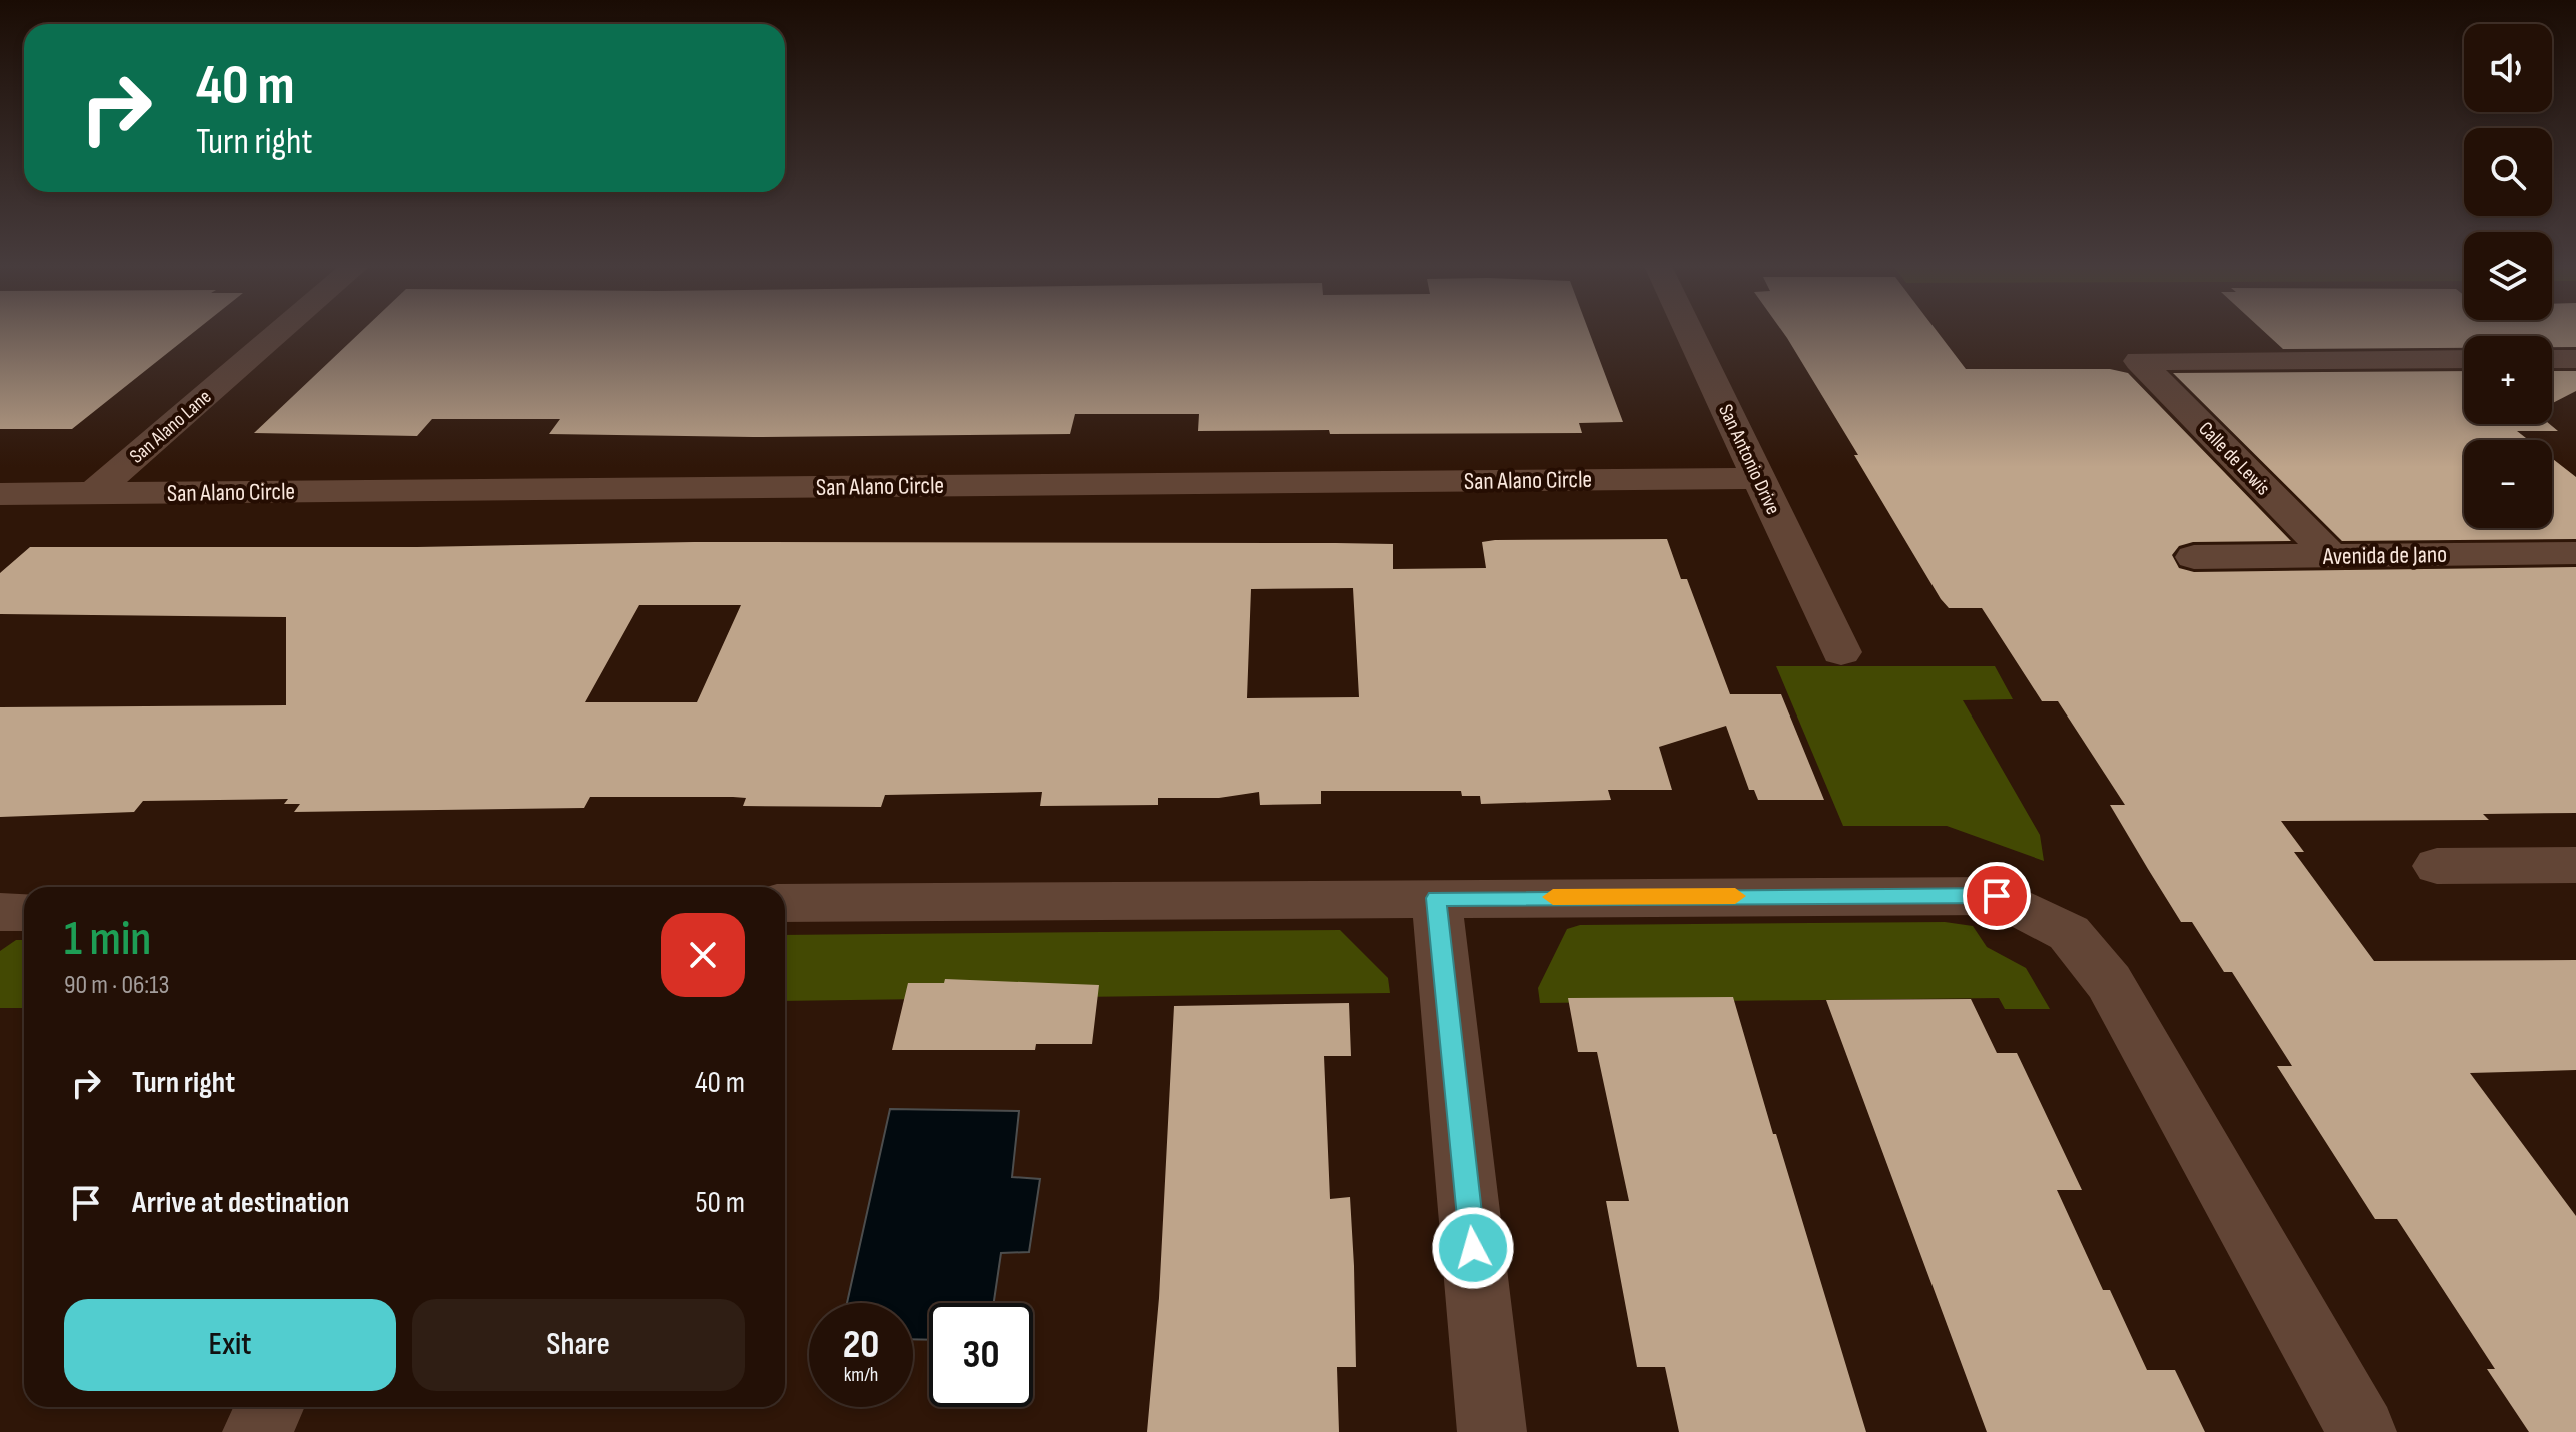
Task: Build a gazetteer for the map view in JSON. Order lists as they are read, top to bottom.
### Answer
{
  "streets": {
    "street": [
      "San Alano Lane",
      "Calle de Lewis",
      "San Antonio Drive",
      "San Alano Circle",
      "Avenida de Jano"
    ]
  },
  "crossings": [
    ["San Alano Lane", "San Alano Circle"],
    ["Calle de Lewis", "Avenida de Jano"],
    ["San Antonio Drive", "San Alano Circle"]
  ],
  "page": {
    "map_buttons": ["+", "−"],
    "turn": ["40 m", "Turn right"],
    "heading": ["1 min", "90 m · 06:13"],
    "list": [
      {
        "name": "Turn right",
        "value": "40 m"
      },
      {
        "name": "Arrive at destination",
        "value": "50 m"
      }
    ],
    "buttons": ["Exit", "Share"],
    "speed": "20 km/h",
    "limit": "30"
  }
}
